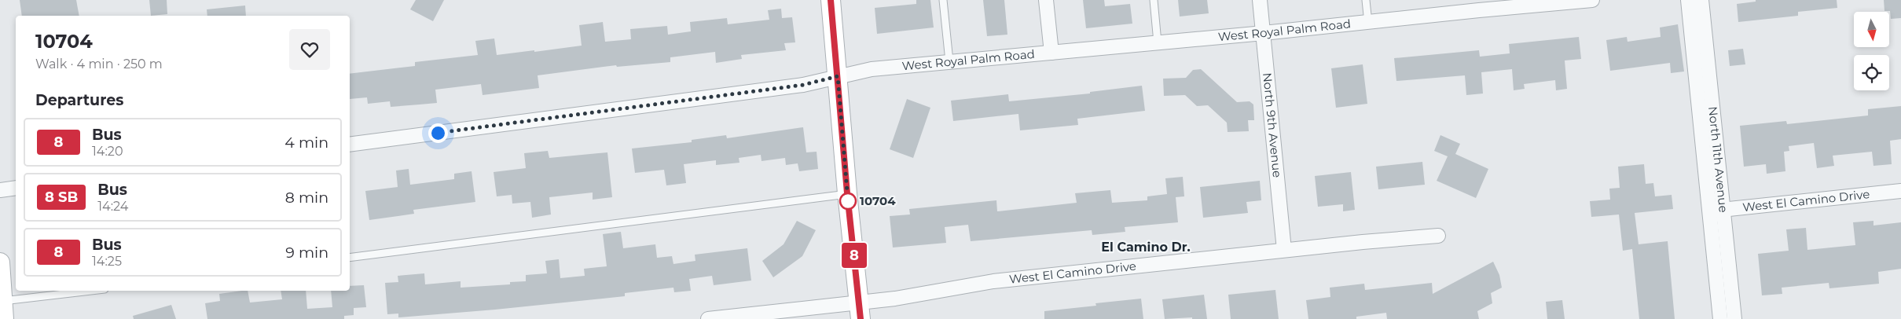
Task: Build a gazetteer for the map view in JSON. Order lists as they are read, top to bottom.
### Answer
{
  "streets": {
    "street": [
      "West Royal Palm Road",
      "North 9th Avenue",
      "North 11th Avenue",
      "West El Camino Drive"
    ]
  },
  "crossings": [
    ["West Royal Palm Road", "North 9th Avenue"],
    ["North 9th Avenue", "West El Camino Drive"],
    ["North 11th Avenue", "West El Camino Drive"]
  ],
  "districts": ["El Camino Dr."],
  "places": ["10704"],
  "lines": ["bus line 8"],
  "north": "bottom",
  "page": {
    "on_map": "8",
    "heading": [
      ["10704", "Walk · 4 min · 250 m"],
      "Departures"
    ],
    "list": [
      {
        "mark": "8",
        "name": "Bus",
        "note": "14:20",
        "value": "4 min"
      },
      {
        "mark": "8 SB",
        "name": "Bus",
        "note": "14:24",
        "value": "8 min"
      },
      {
        "mark": "8",
        "name": "Bus",
        "note": "14:25",
        "value": "9 min"
      }
    ]
  }
}
